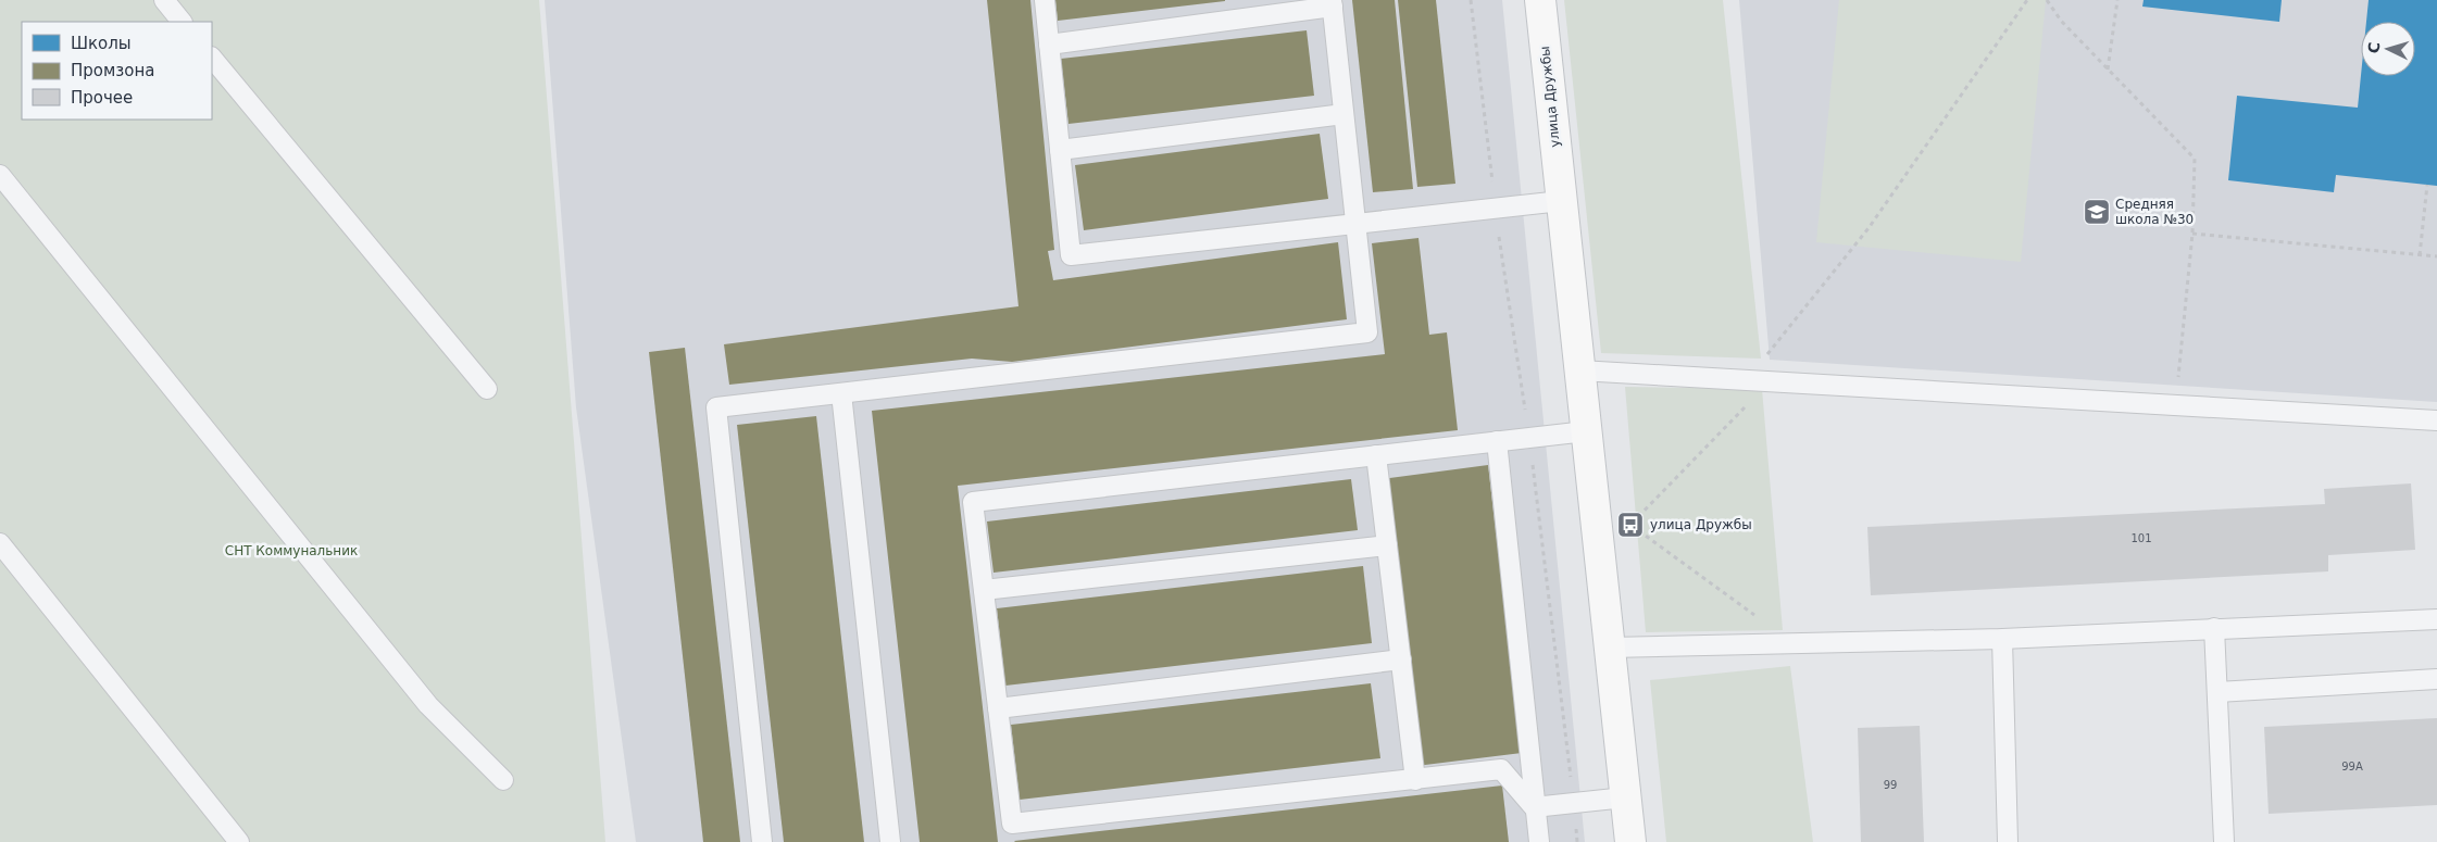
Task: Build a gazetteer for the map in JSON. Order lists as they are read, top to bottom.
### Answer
{
  "streets": {
    "main road": ["улица Дружбы"]
  },
  "parks": ["СНТ Коммунальник"],
  "places": {
    "school or university": ["Средняя школа №30"],
    "bus stop": ["улица Дружбы"]
  },
  "house_numbers": ["101", "99А", "99"],
  "legend": ["Школы", "Промзона", "Прочее"],
  "north": "left"
}
